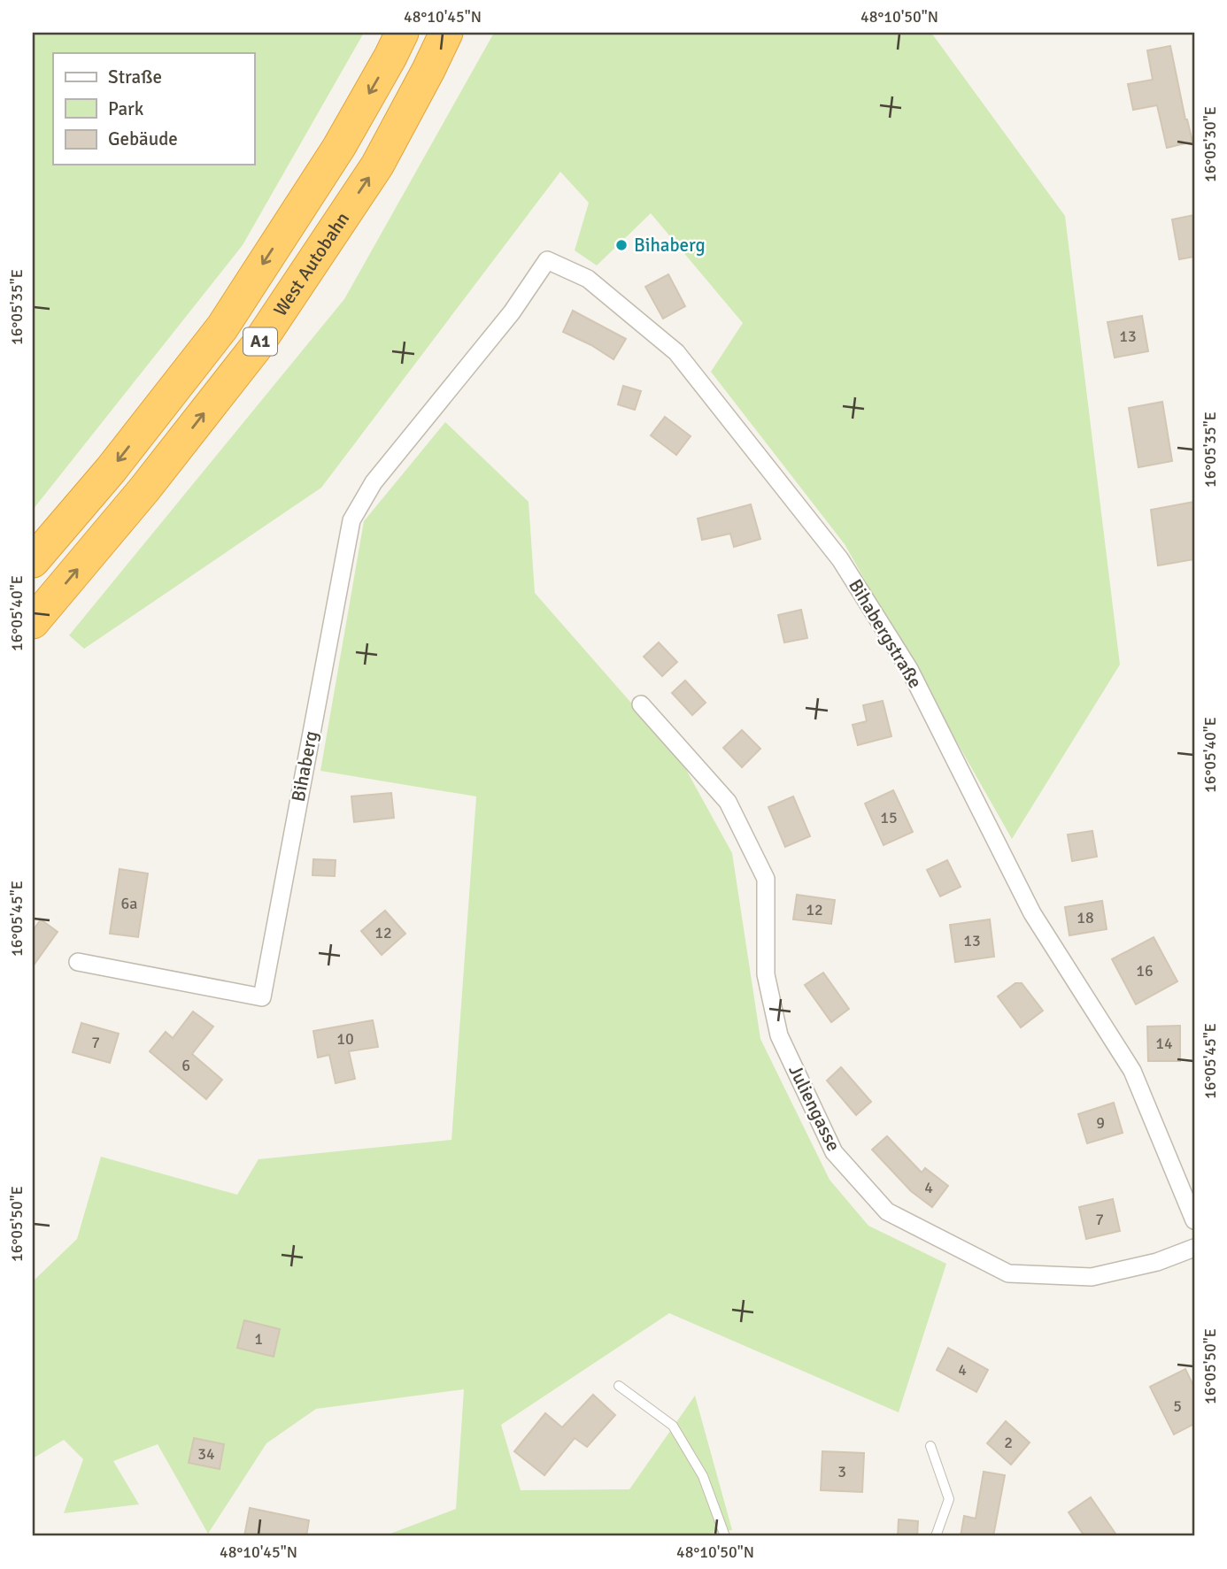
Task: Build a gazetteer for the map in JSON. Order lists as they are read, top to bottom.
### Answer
{
  "streets": {
    "highway": ["West Autobahn", "A1"],
    "street": ["Bihabergstraße", "Bihaberg", "Juliengasse"]
  },
  "crossings": [
    ["Bihabergstraße", "Bihaberg"]
  ],
  "places": ["Bihaberg"],
  "house_numbers": [
    "13",
    "15",
    "6a",
    "12",
    "18",
    "12",
    "13",
    "16",
    "10",
    "7",
    "14",
    "6",
    "9",
    "4",
    "7",
    "1",
    "4",
    "5",
    "2",
    "34",
    "3"
  ],
  "legend": ["Straße", "Park", "Gebäude"],
  "coordinates": [
    "48°10'45\"N",
    "48°10'50\"N",
    "16°05'30\"E",
    "16°05'35\"E",
    "16°05'40\"E",
    "16°05'45\"E",
    "16°05'50\"E"
  ]
}
